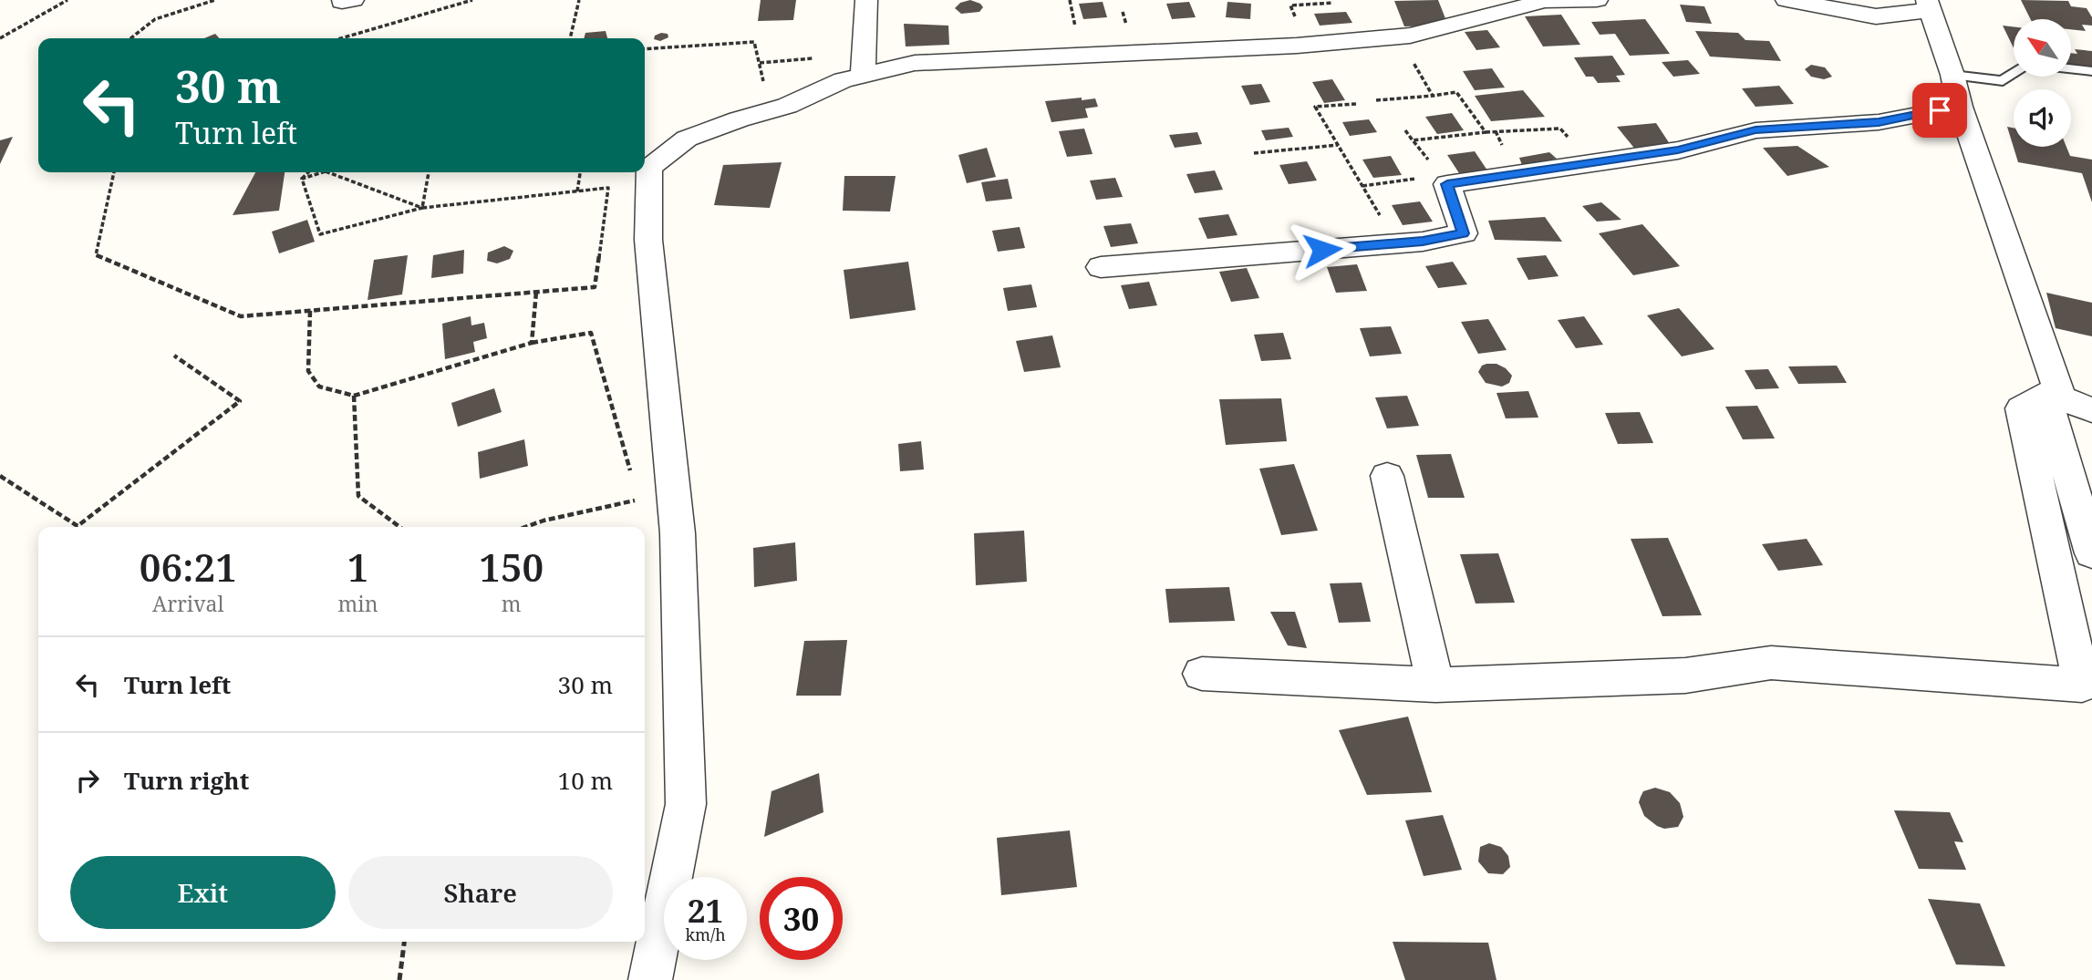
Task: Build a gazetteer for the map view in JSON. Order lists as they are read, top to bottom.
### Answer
{
  "north": "top left",
  "page": {
    "turn": ["30 m", "Turn left"],
    "eta": [
      "06:21",
      "Arrival",
      "1",
      "min",
      "150",
      "m"
    ],
    "list": [
      {
        "name": "Turn left",
        "value": "30 m"
      },
      {
        "name": "Turn right",
        "value": "10 m"
      }
    ],
    "buttons": ["Exit", "Share"],
    "speed": "21 km/h",
    "limit": "30"
  }
}
